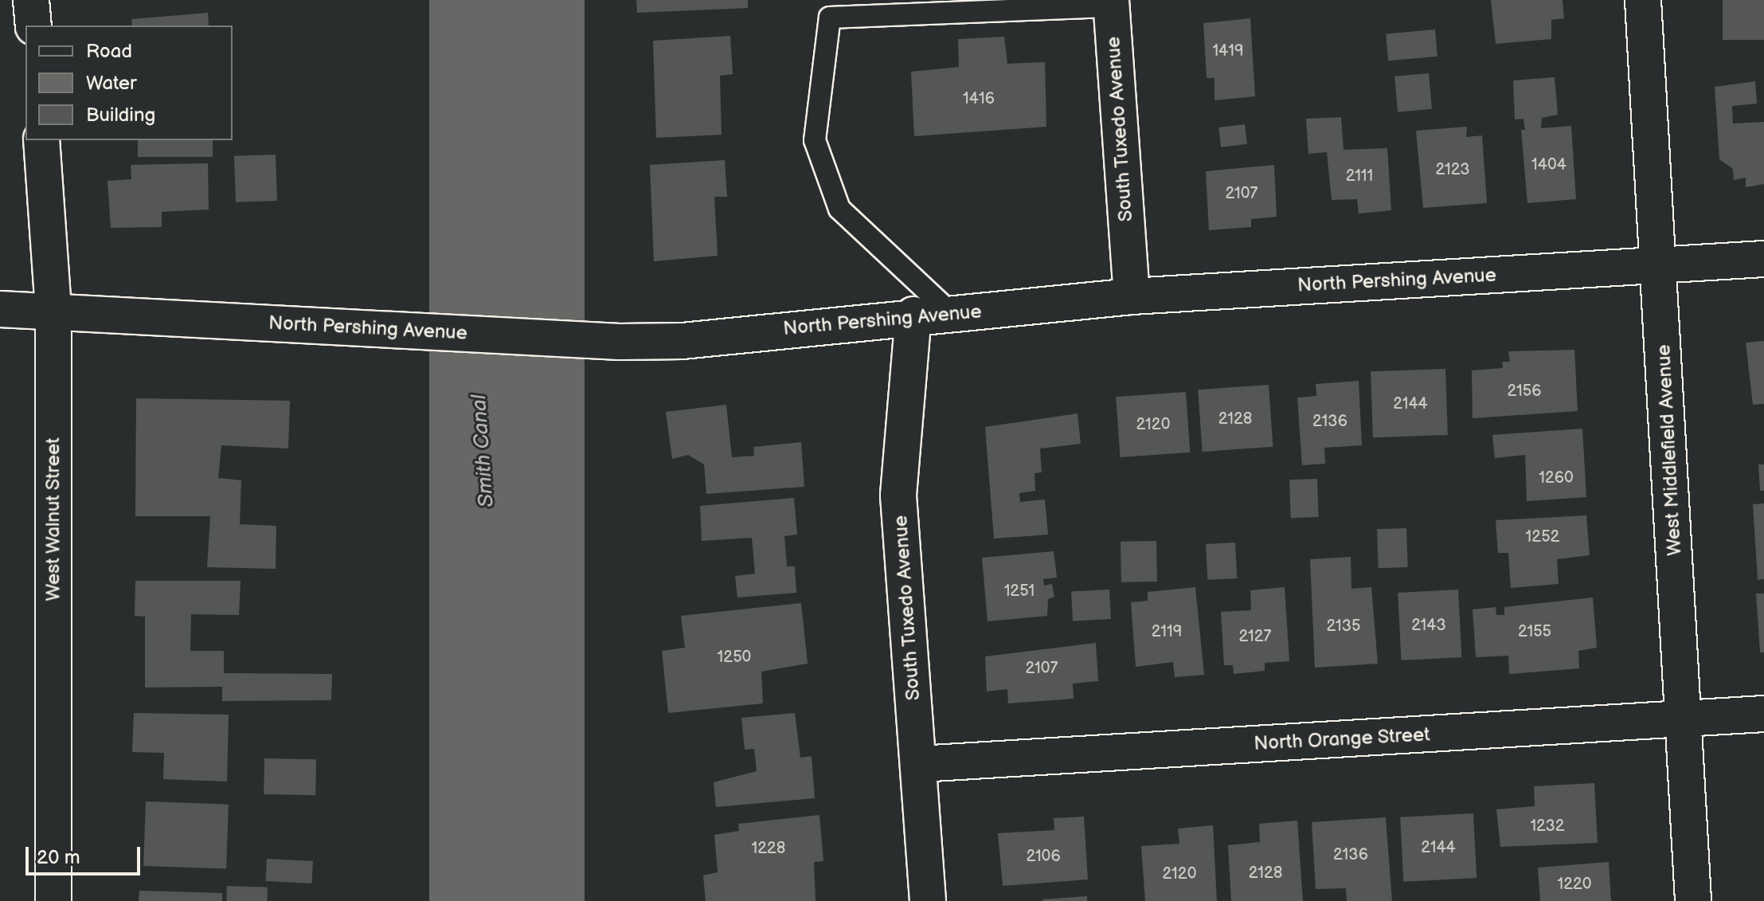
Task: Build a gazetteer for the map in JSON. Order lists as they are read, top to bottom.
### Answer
{
  "streets": {
    "street": [
      "South Tuxedo Avenue",
      "North Pershing Avenue",
      "West Middlefield Avenue",
      "West Walnut Street",
      "North Orange Street"
    ]
  },
  "crossings": [
    ["South Tuxedo Avenue", "North Pershing Avenue"],
    ["South Tuxedo Avenue", "North Orange Street"],
    ["North Pershing Avenue", "West Middlefield Avenue"],
    ["North Pershing Avenue", "West Walnut Street"],
    ["West Middlefield Avenue", "North Orange Street"]
  ],
  "water": ["Smith Canal"],
  "house_numbers": [
    "1419",
    "1416",
    "1404",
    "2123",
    "2111",
    "2107",
    "2156",
    "2144",
    "2128",
    "2136",
    "2120",
    "1260",
    "1252",
    "1251",
    "2143",
    "2135",
    "2119",
    "2155",
    "2127",
    "1250",
    "2107",
    "1232",
    "2144",
    "1228",
    "2136",
    "2106",
    "2128",
    "2120",
    "1220"
  ],
  "legend": ["Road", "Water", "Building"],
  "scale_bar": "20 m"
}
